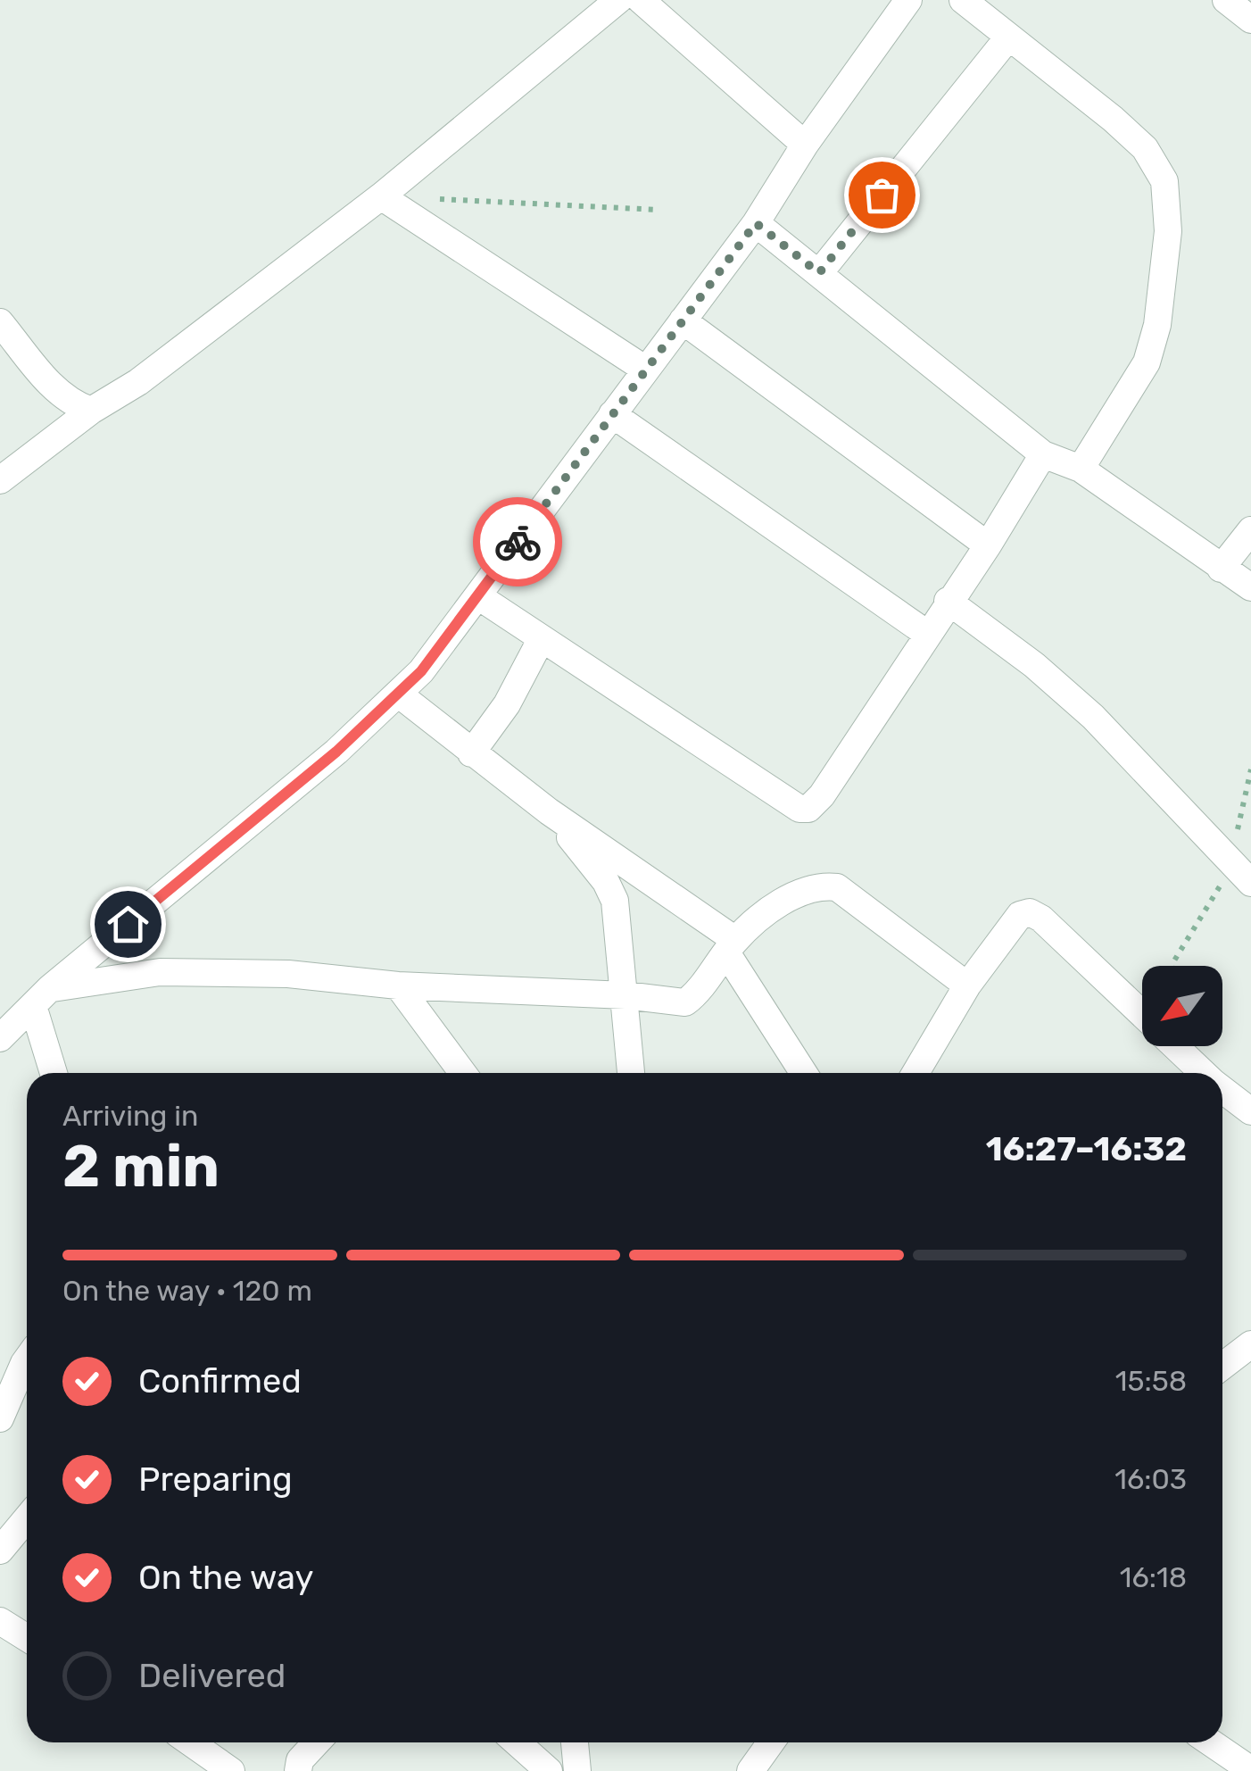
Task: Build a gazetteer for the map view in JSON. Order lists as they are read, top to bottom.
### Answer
{
  "north": "bottom left",
  "page": {
    "heading": ["2 min", "Arriving in", "16:27–16:32"],
    "bar": "On the way · 120 m",
    "list": [
      ["Confirmed", "15:58"],
      ["Preparing", "16:03"],
      ["On the way", "16:18"],
      "Delivered"
    ]
  }
}
